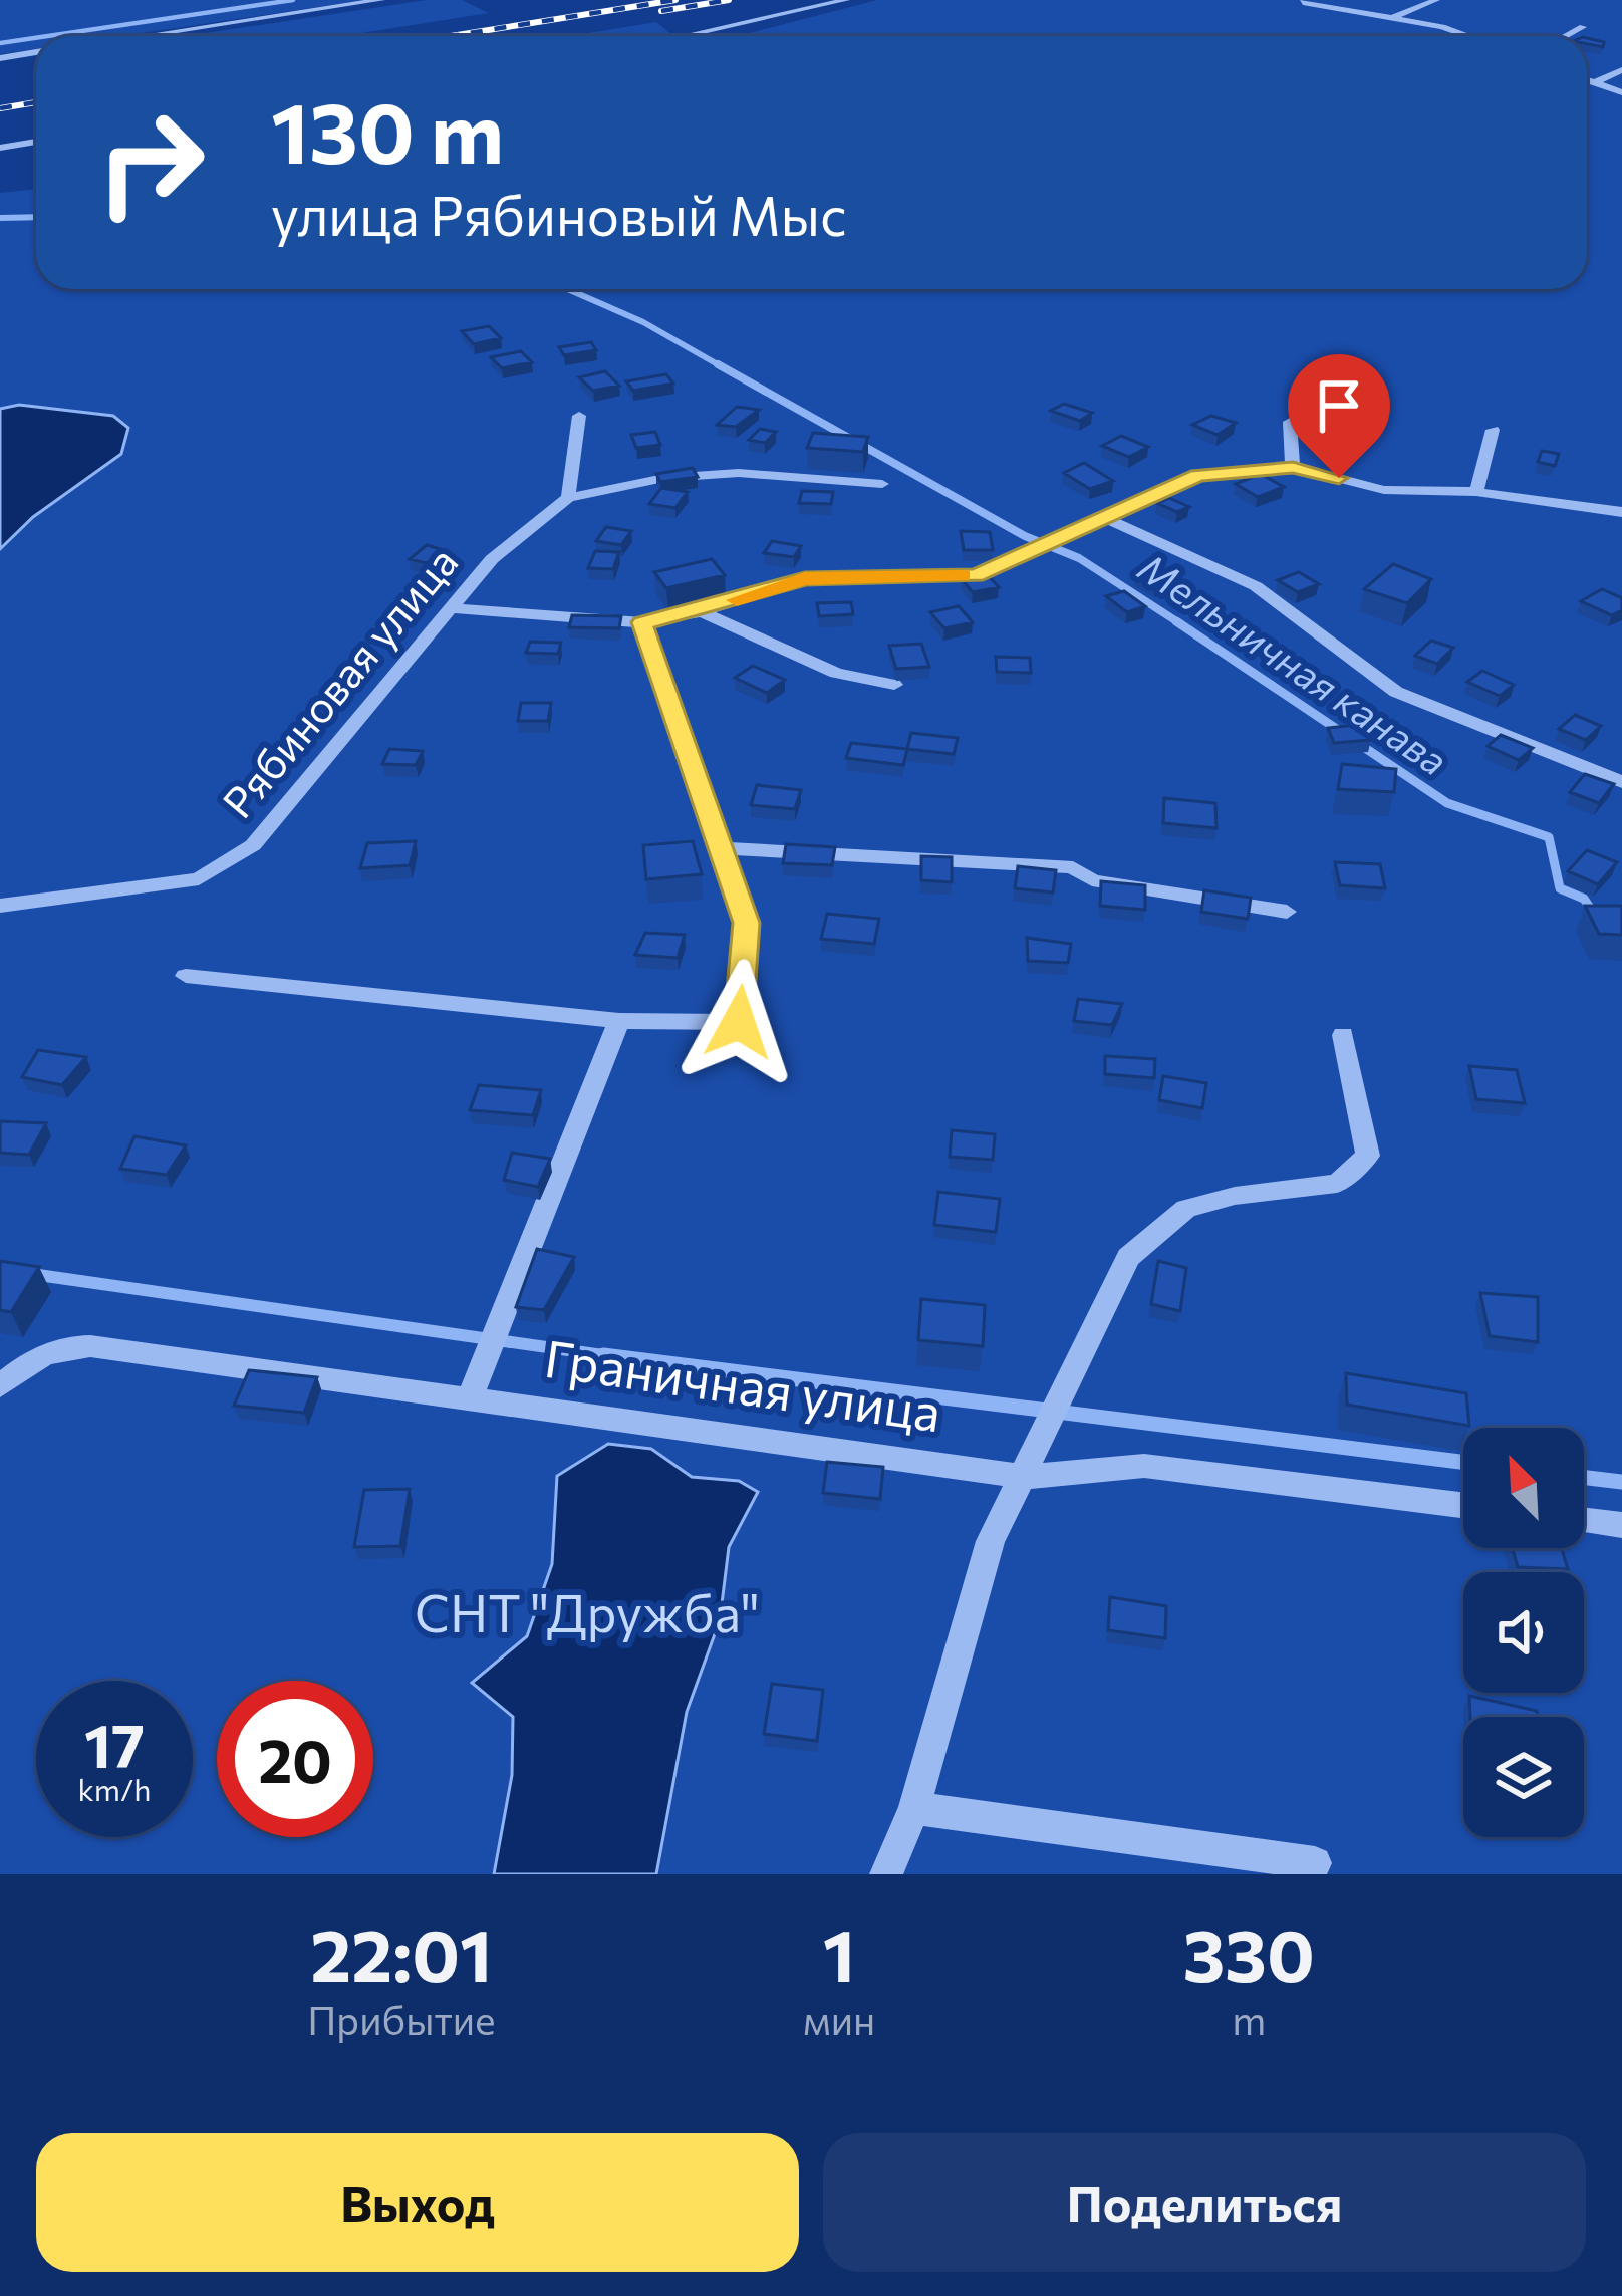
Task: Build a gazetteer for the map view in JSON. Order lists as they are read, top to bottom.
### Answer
{
  "streets": {
    "street": ["Рябиновая улица", "Граничная улица"]
  },
  "water": ["Мельничная канава"],
  "parks": ["СНТ \"Дружба\""],
  "north": "top left",
  "page": {
    "turn": ["130 m", "улица Рябиновый Мыс"],
    "speed": "17 km/h",
    "limit": "20",
    "eta": [
      "22:01",
      "Прибытие",
      "1",
      "мин",
      "330",
      "m"
    ],
    "buttons": ["Выход", "Поделиться"]
  }
}
